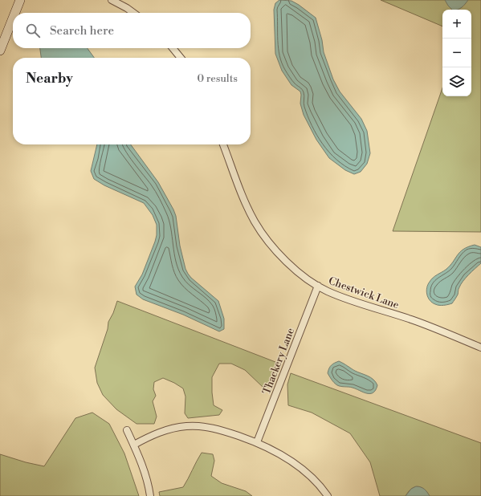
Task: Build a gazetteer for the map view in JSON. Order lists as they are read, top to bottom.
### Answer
{
  "streets": {
    "street": ["Chestwick Lane", "Thackery Lane"]
  },
  "crossings": [
    ["Chestwick Lane", "Thackery Lane"]
  ],
  "page": {
    "map_buttons": ["+", "−"],
    "search": "Search here",
    "heading": ["Nearby", "0 results"]
  }
}
